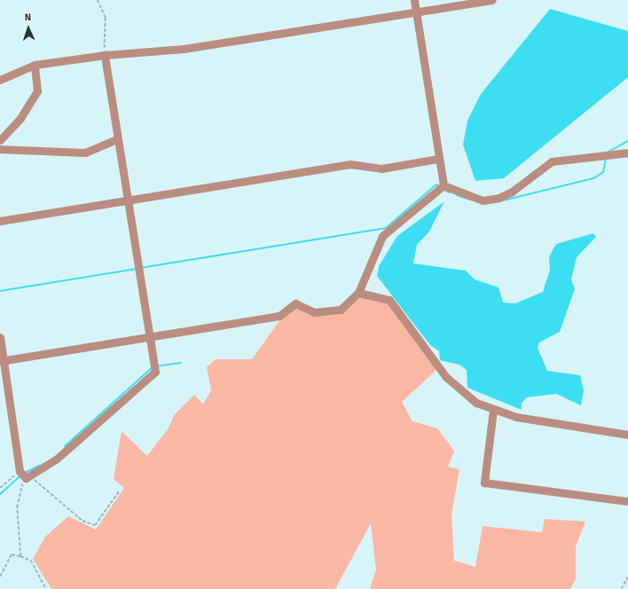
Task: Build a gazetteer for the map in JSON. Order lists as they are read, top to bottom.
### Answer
{
  "north": "top"
}
